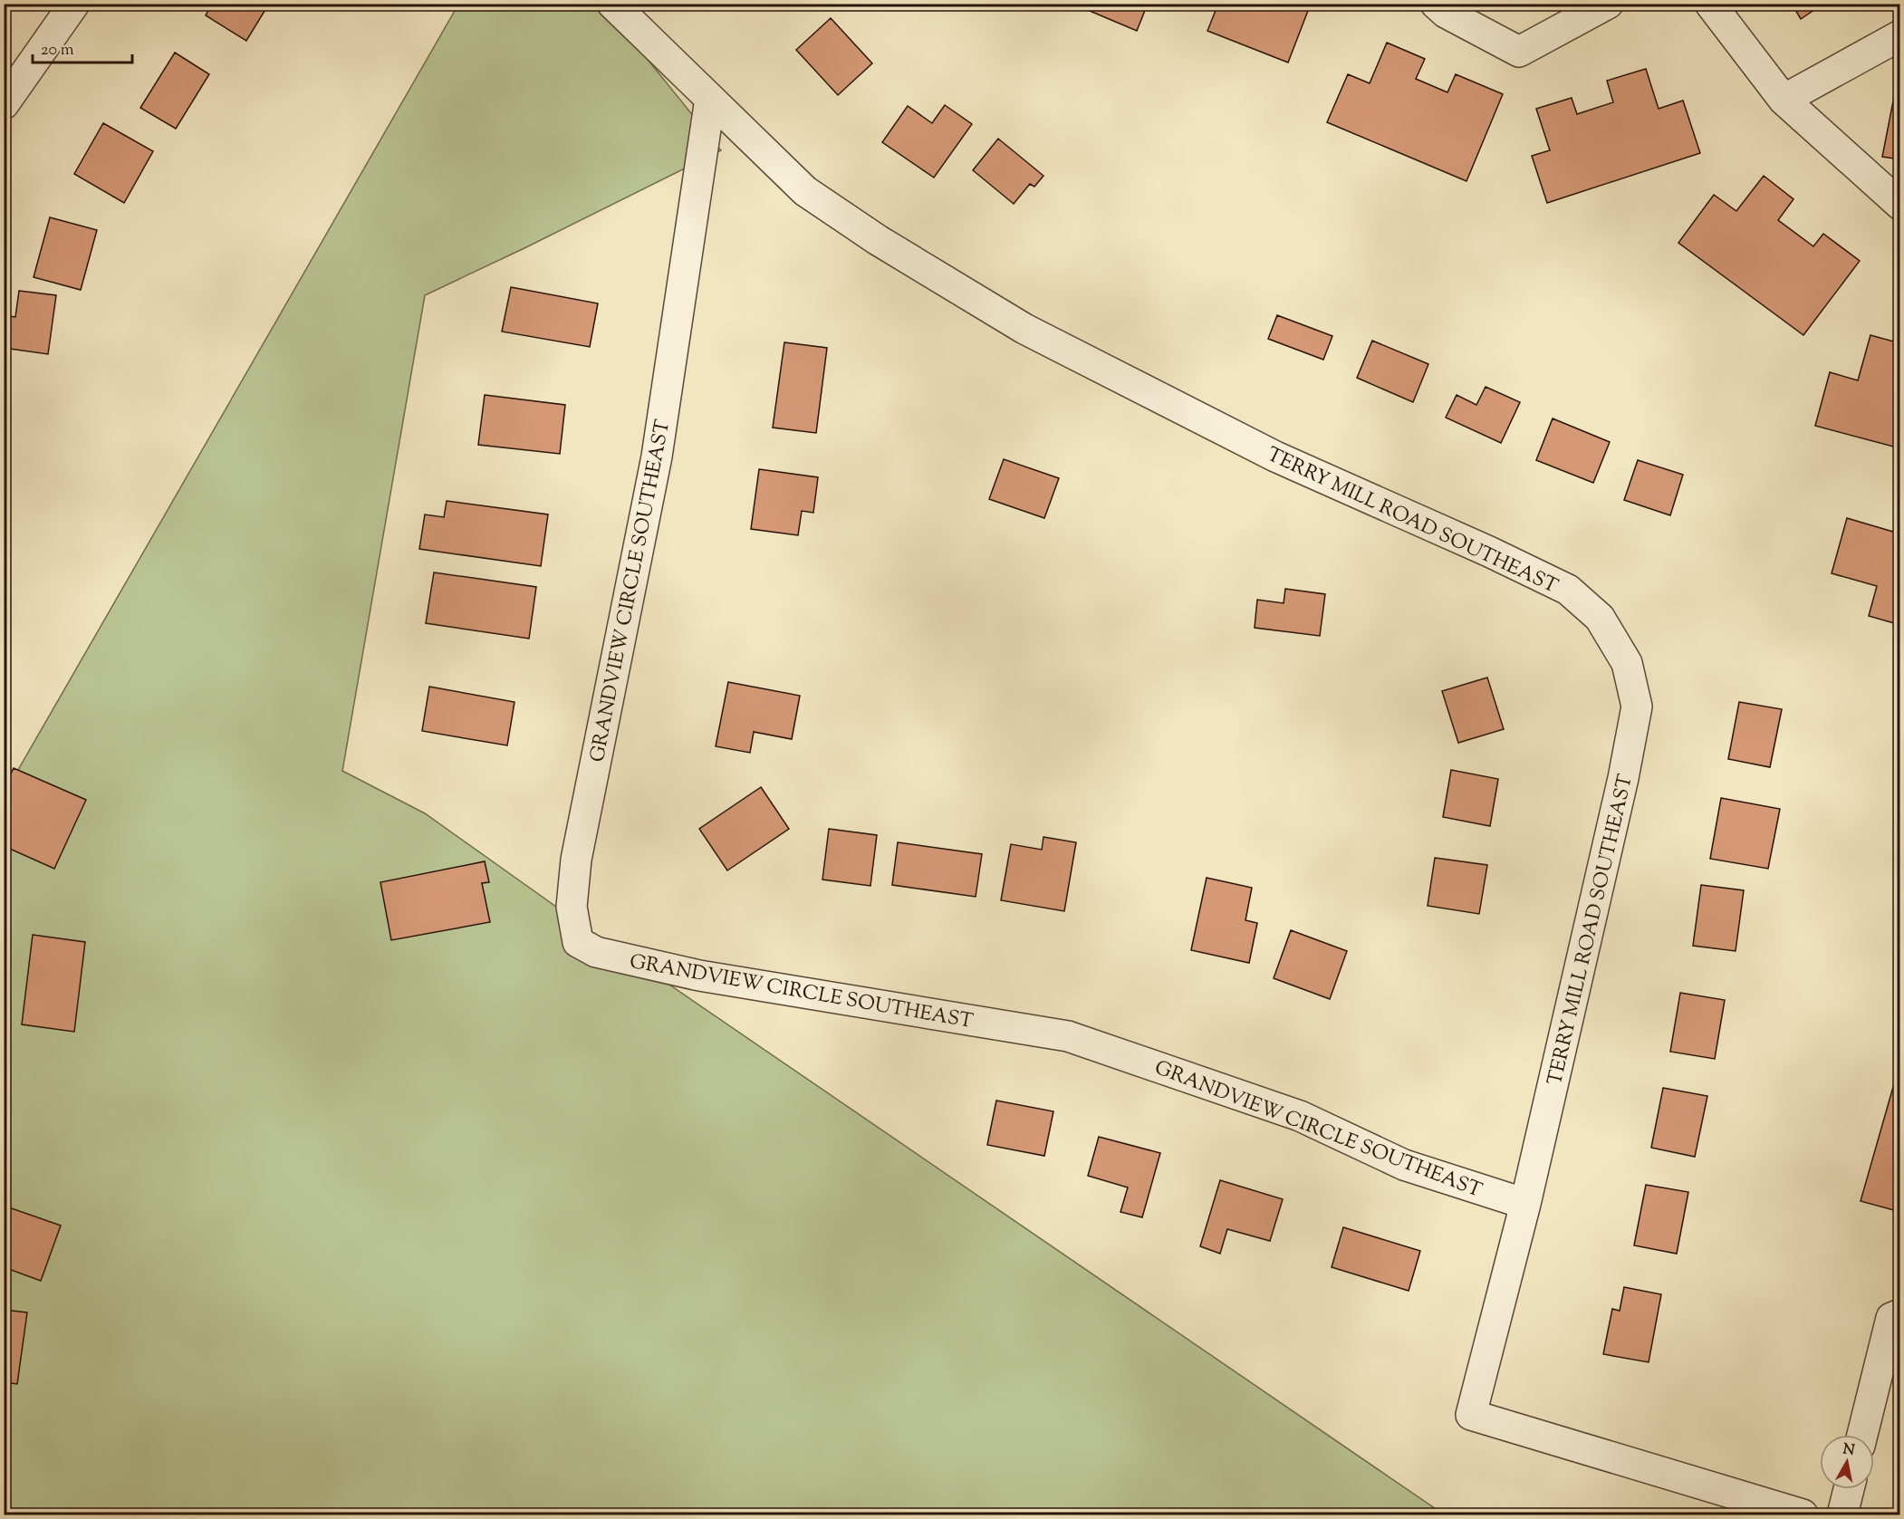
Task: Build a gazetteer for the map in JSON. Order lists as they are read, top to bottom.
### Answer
{
  "streets": {
    "street": ["TERRY MILL ROAD SOUTHEAST", "GRANDVIEW CIRCLE SOUTHEAST"]
  },
  "crossings": [
    ["TERRY MILL ROAD SOUTHEAST", "GRANDVIEW CIRCLE SOUTHEAST"]
  ],
  "scale_bar": "20 m",
  "north": "top"
}
